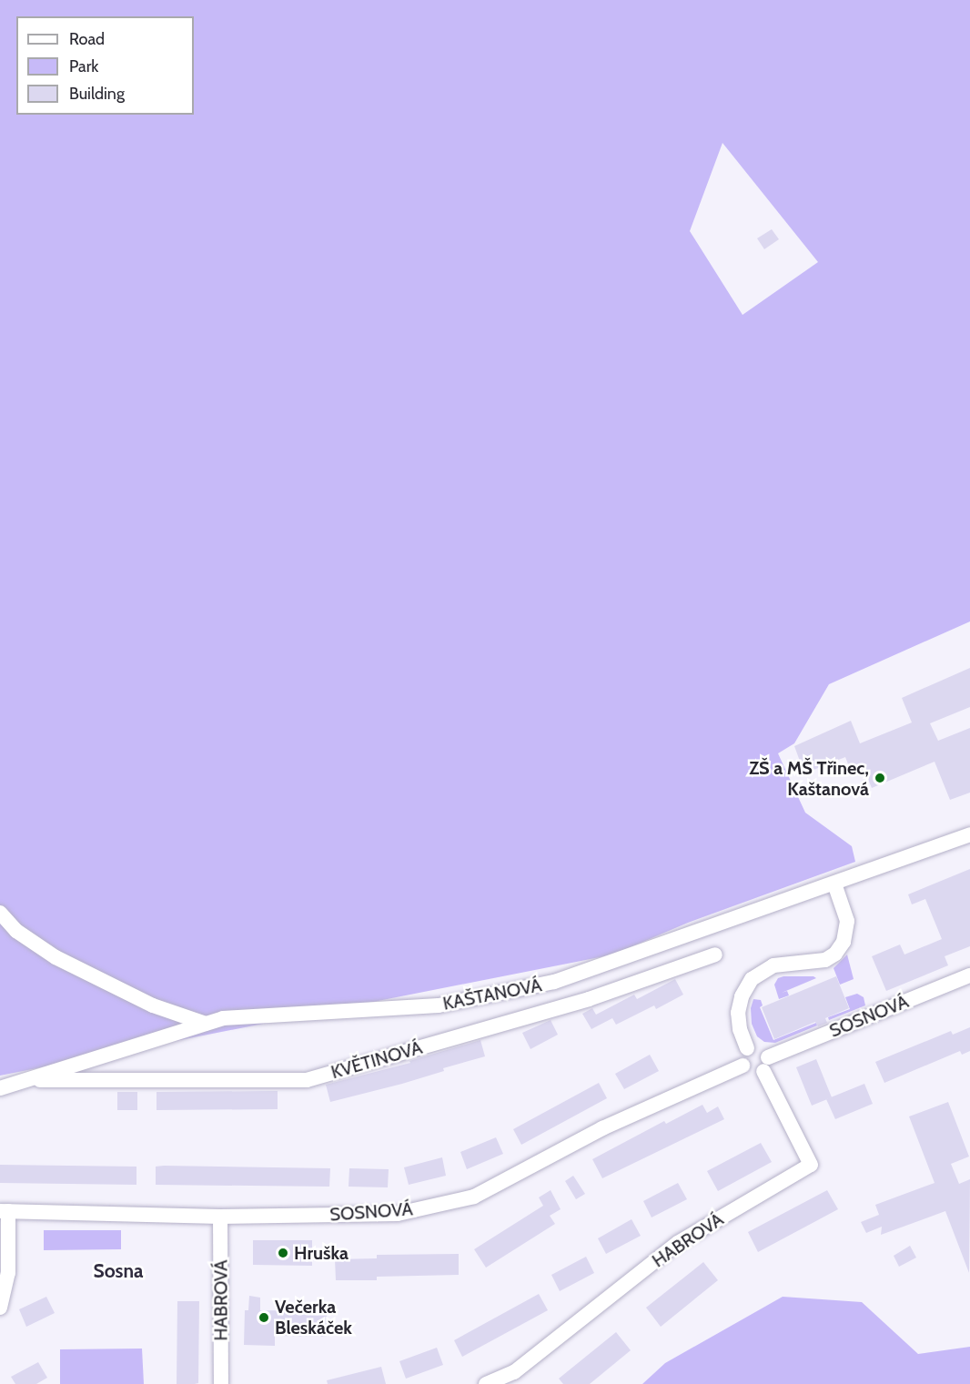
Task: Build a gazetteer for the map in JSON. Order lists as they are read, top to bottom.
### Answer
{
  "streets": {
    "street": [
      "KAŠTANOVÁ",
      "SOSNOVÁ",
      "KVĚTINOVÁ",
      "HABROVÁ"
    ]
  },
  "crossings": [
    ["KAŠTANOVÁ", "KVĚTINOVÁ"],
    ["SOSNOVÁ", "HABROVÁ"]
  ],
  "districts": ["Sosna"],
  "places": ["ZŠ a MŠ Třinec, Kaštanová", "Hruška", "Večerka Bleskáček"],
  "legend": ["Road", "Park", "Building"]
}
